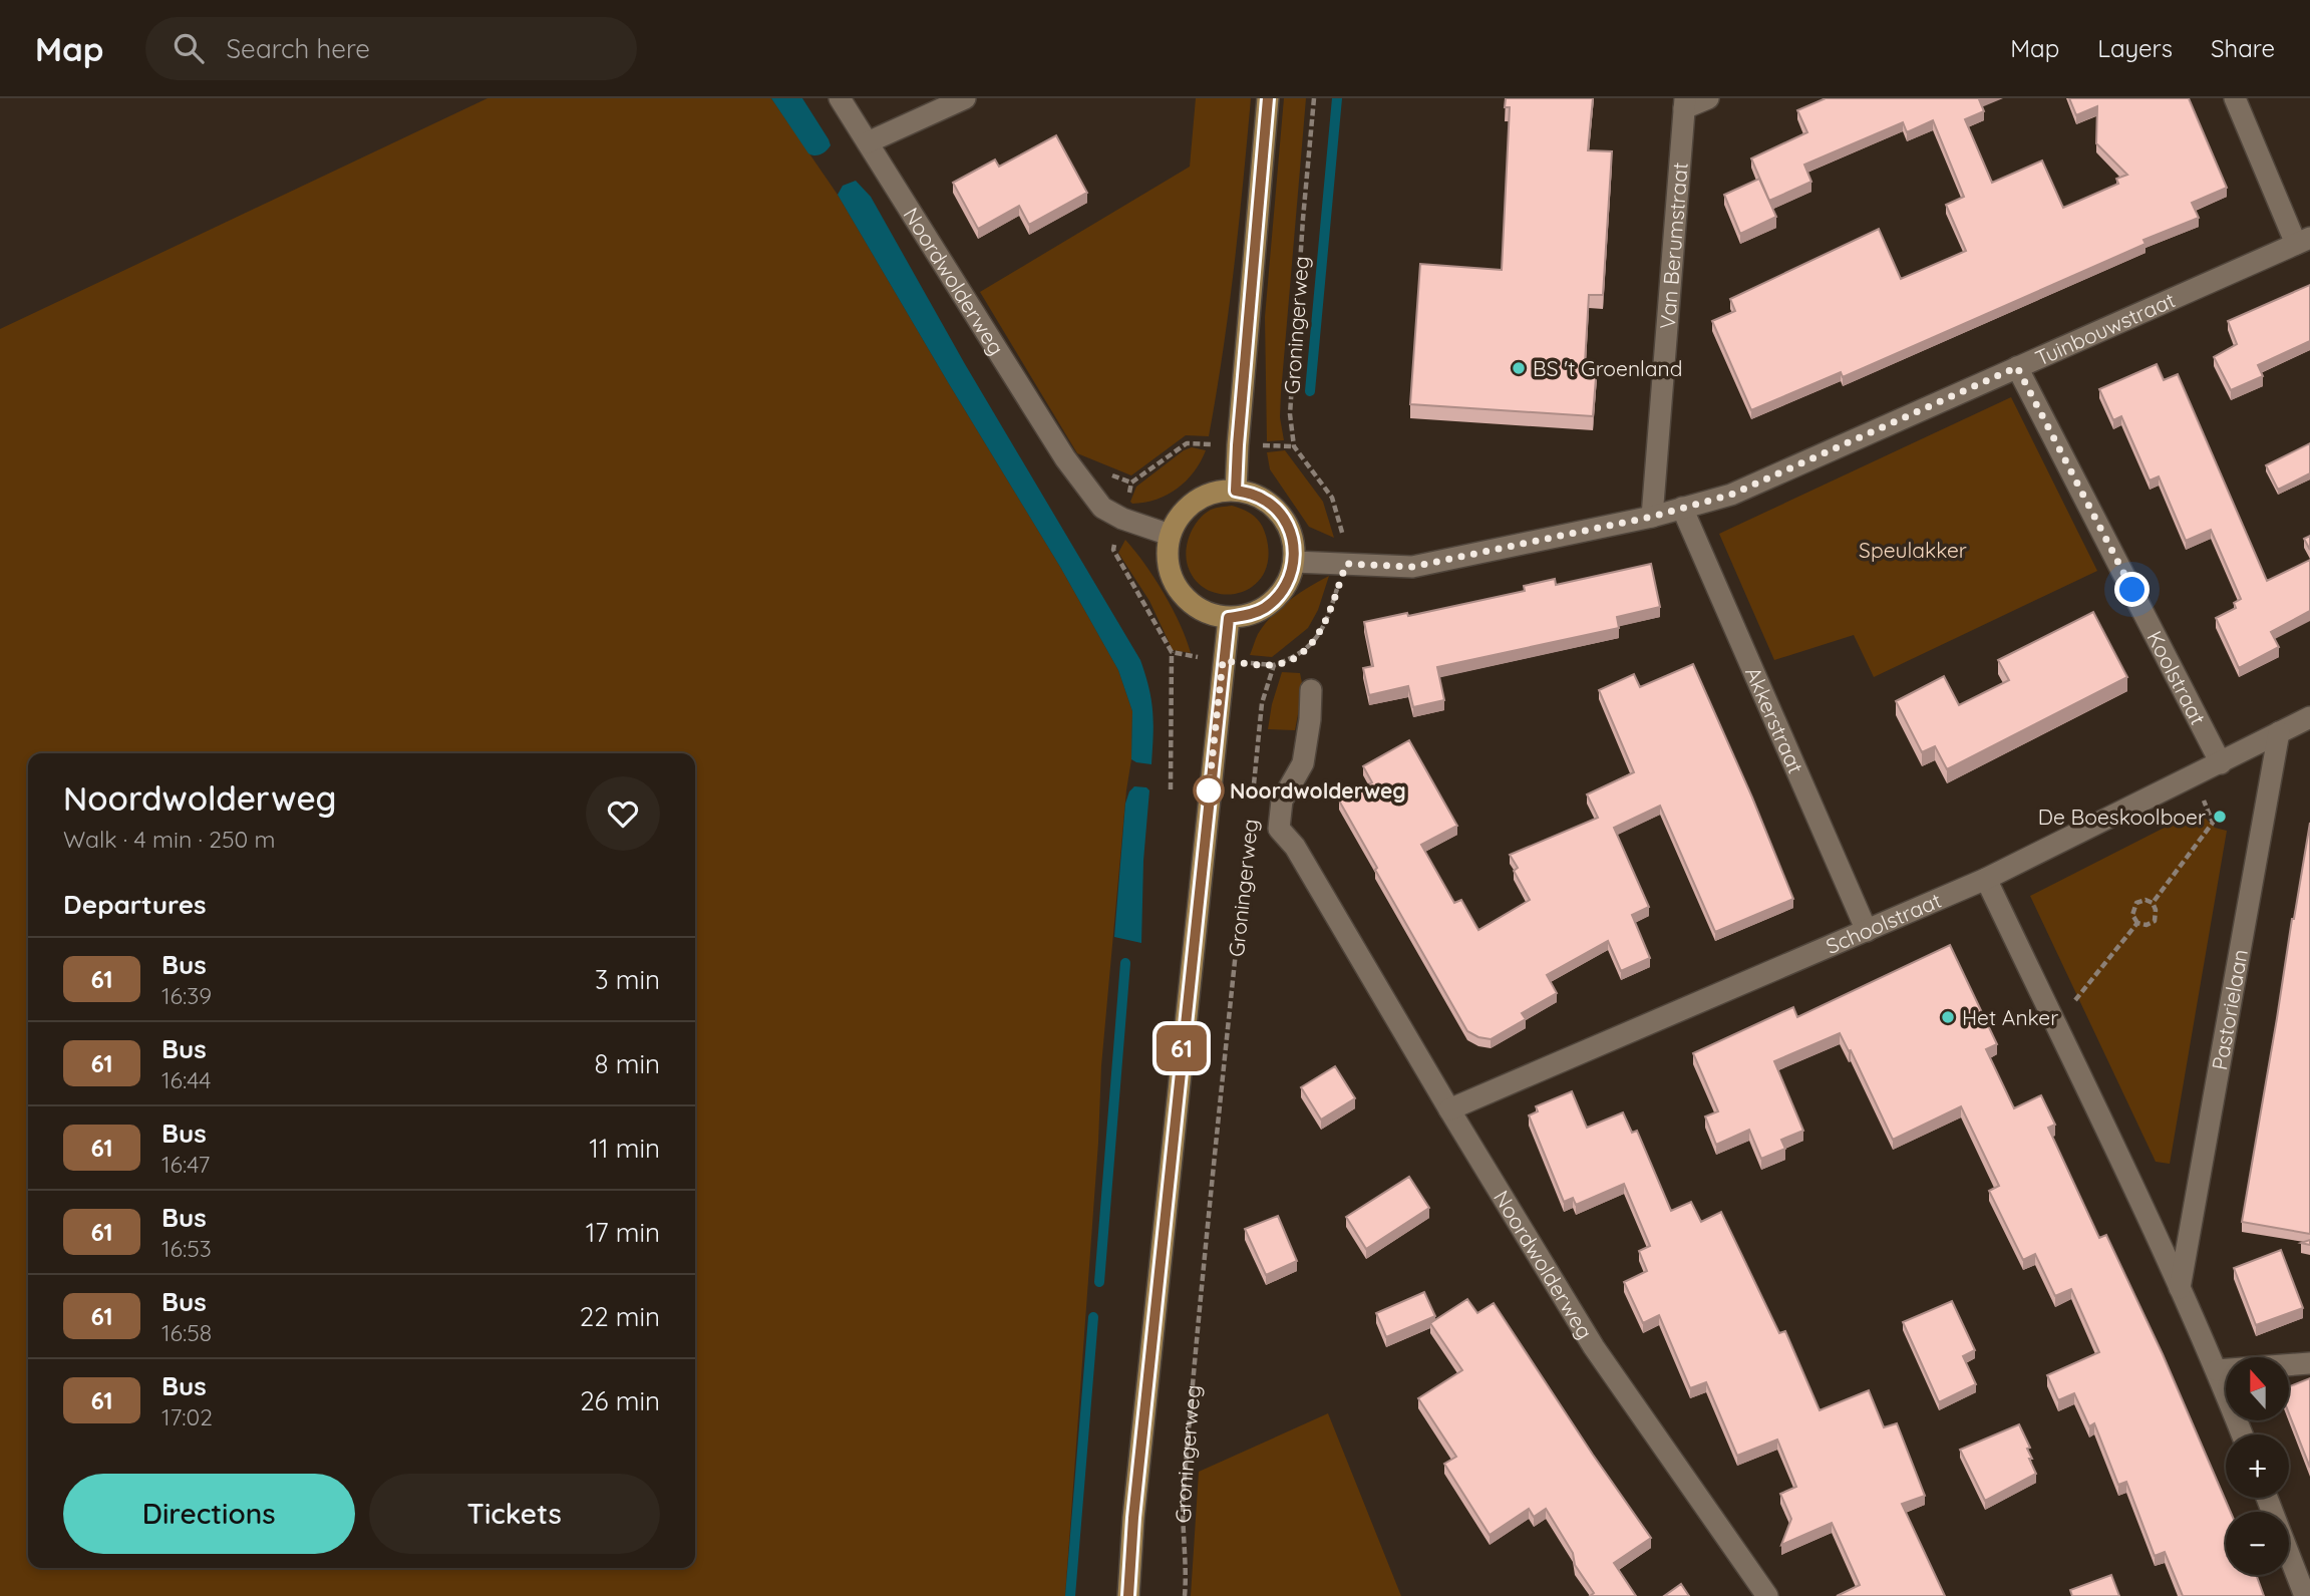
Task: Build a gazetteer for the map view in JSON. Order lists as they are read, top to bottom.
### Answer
{
  "streets": {
    "main road": ["Groningerweg"],
    "street": [
      "Van Berumstraat",
      "Noordwolderweg",
      "Tuinbouwstraat",
      "Koolstraat",
      "Akkerstraat",
      "Schoolstraat",
      "Pastorielaan"
    ]
  },
  "crossings": [
    ["Van Berumstraat", "Tuinbouwstraat"],
    ["Noordwolderweg", "Groningerweg"],
    ["Noordwolderweg", "Tuinbouwstraat"],
    ["Noordwolderweg", "Schoolstraat"],
    ["Groningerweg", "Tuinbouwstraat"],
    ["Tuinbouwstraat", "Koolstraat"],
    ["Tuinbouwstraat", "Akkerstraat"],
    ["Koolstraat", "Schoolstraat"],
    ["Akkerstraat", "Schoolstraat"],
    ["Schoolstraat", "Pastorielaan"]
  ],
  "parks": ["Speulakker"],
  "places": [
    "BS 't Groenland",
    "Noordwolderweg",
    "De Boeskoolboer",
    "Het Anker"
  ],
  "lines": ["bus line 61"],
  "north": "top",
  "page": {
    "header": "Map",
    "search": "Search here",
    "nav": ["Map", "Layers", "Share"],
    "on_map": "61",
    "heading": [
      ["Noordwolderweg", "Walk · 4 min · 250 m"],
      "Departures"
    ],
    "list": [
      {
        "mark": "61",
        "name": "Bus",
        "note": "16:39",
        "value": "3 min"
      },
      {
        "mark": "61",
        "name": "Bus",
        "note": "16:44",
        "value": "8 min"
      },
      {
        "mark": "61",
        "name": "Bus",
        "note": "16:47",
        "value": "11 min"
      },
      {
        "mark": "61",
        "name": "Bus",
        "note": "16:53",
        "value": "17 min"
      },
      {
        "mark": "61",
        "name": "Bus",
        "note": "16:58",
        "value": "22 min"
      },
      {
        "mark": "61",
        "name": "Bus",
        "note": "17:02",
        "value": "26 min"
      }
    ],
    "map_buttons": ["+", "−"],
    "buttons": ["Directions", "Tickets"]
  }
}
